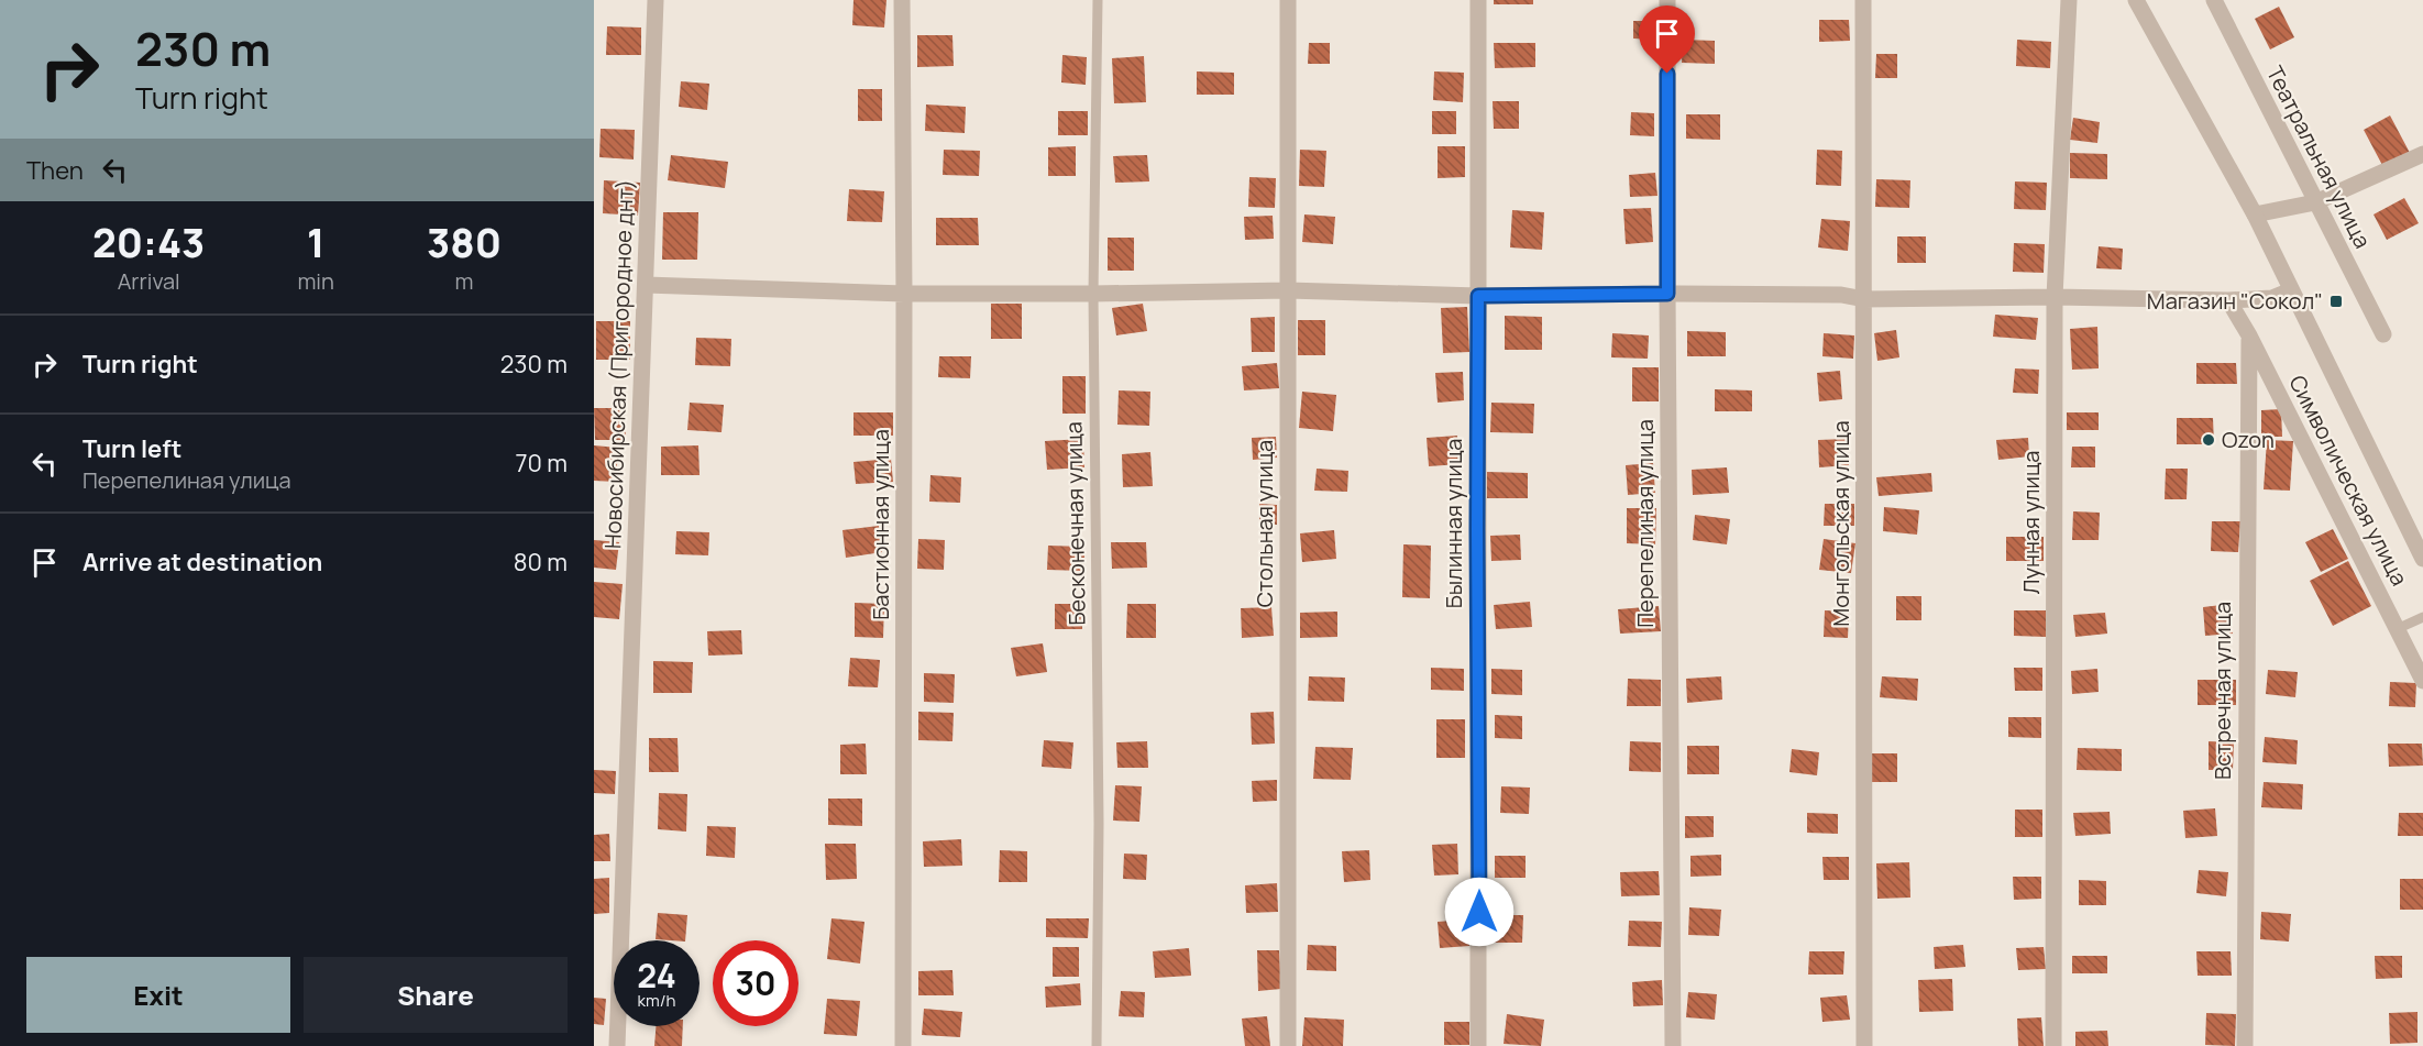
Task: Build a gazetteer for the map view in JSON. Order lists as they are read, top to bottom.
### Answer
{
  "streets": {
    "street": [
      "Театральная улица",
      "Новосибирская (Пригородное днт)",
      "Символическая улица",
      "Лунная улица",
      "Стольная улица",
      "Былинная улица",
      "Перепелиная улица",
      "Монгольская улица",
      "Бастионная улица",
      "Встречная улица"
    ],
    "lane": ["Бесконечная улица"]
  },
  "crossings": [
    ["Символическая улица", "Встречная улица"]
  ],
  "places": {
    "transit": ["Магазин \"Сокол\""],
    "other": ["Ozon"]
  },
  "page": {
    "turn": ["230 m", "Turn right"],
    "then": "Then",
    "eta": [
      "20:43",
      "Arrival",
      "1",
      "min",
      "380",
      "m"
    ],
    "list": [
      {
        "name": "Turn right",
        "value": "230 m"
      },
      {
        "name": "Turn left",
        "note": "Перепелиная улица",
        "value": "70 m"
      },
      {
        "name": "Arrive at destination",
        "value": "80 m"
      }
    ],
    "speed": "24 km/h",
    "limit": "30",
    "buttons": ["Exit", "Share"]
  }
}
